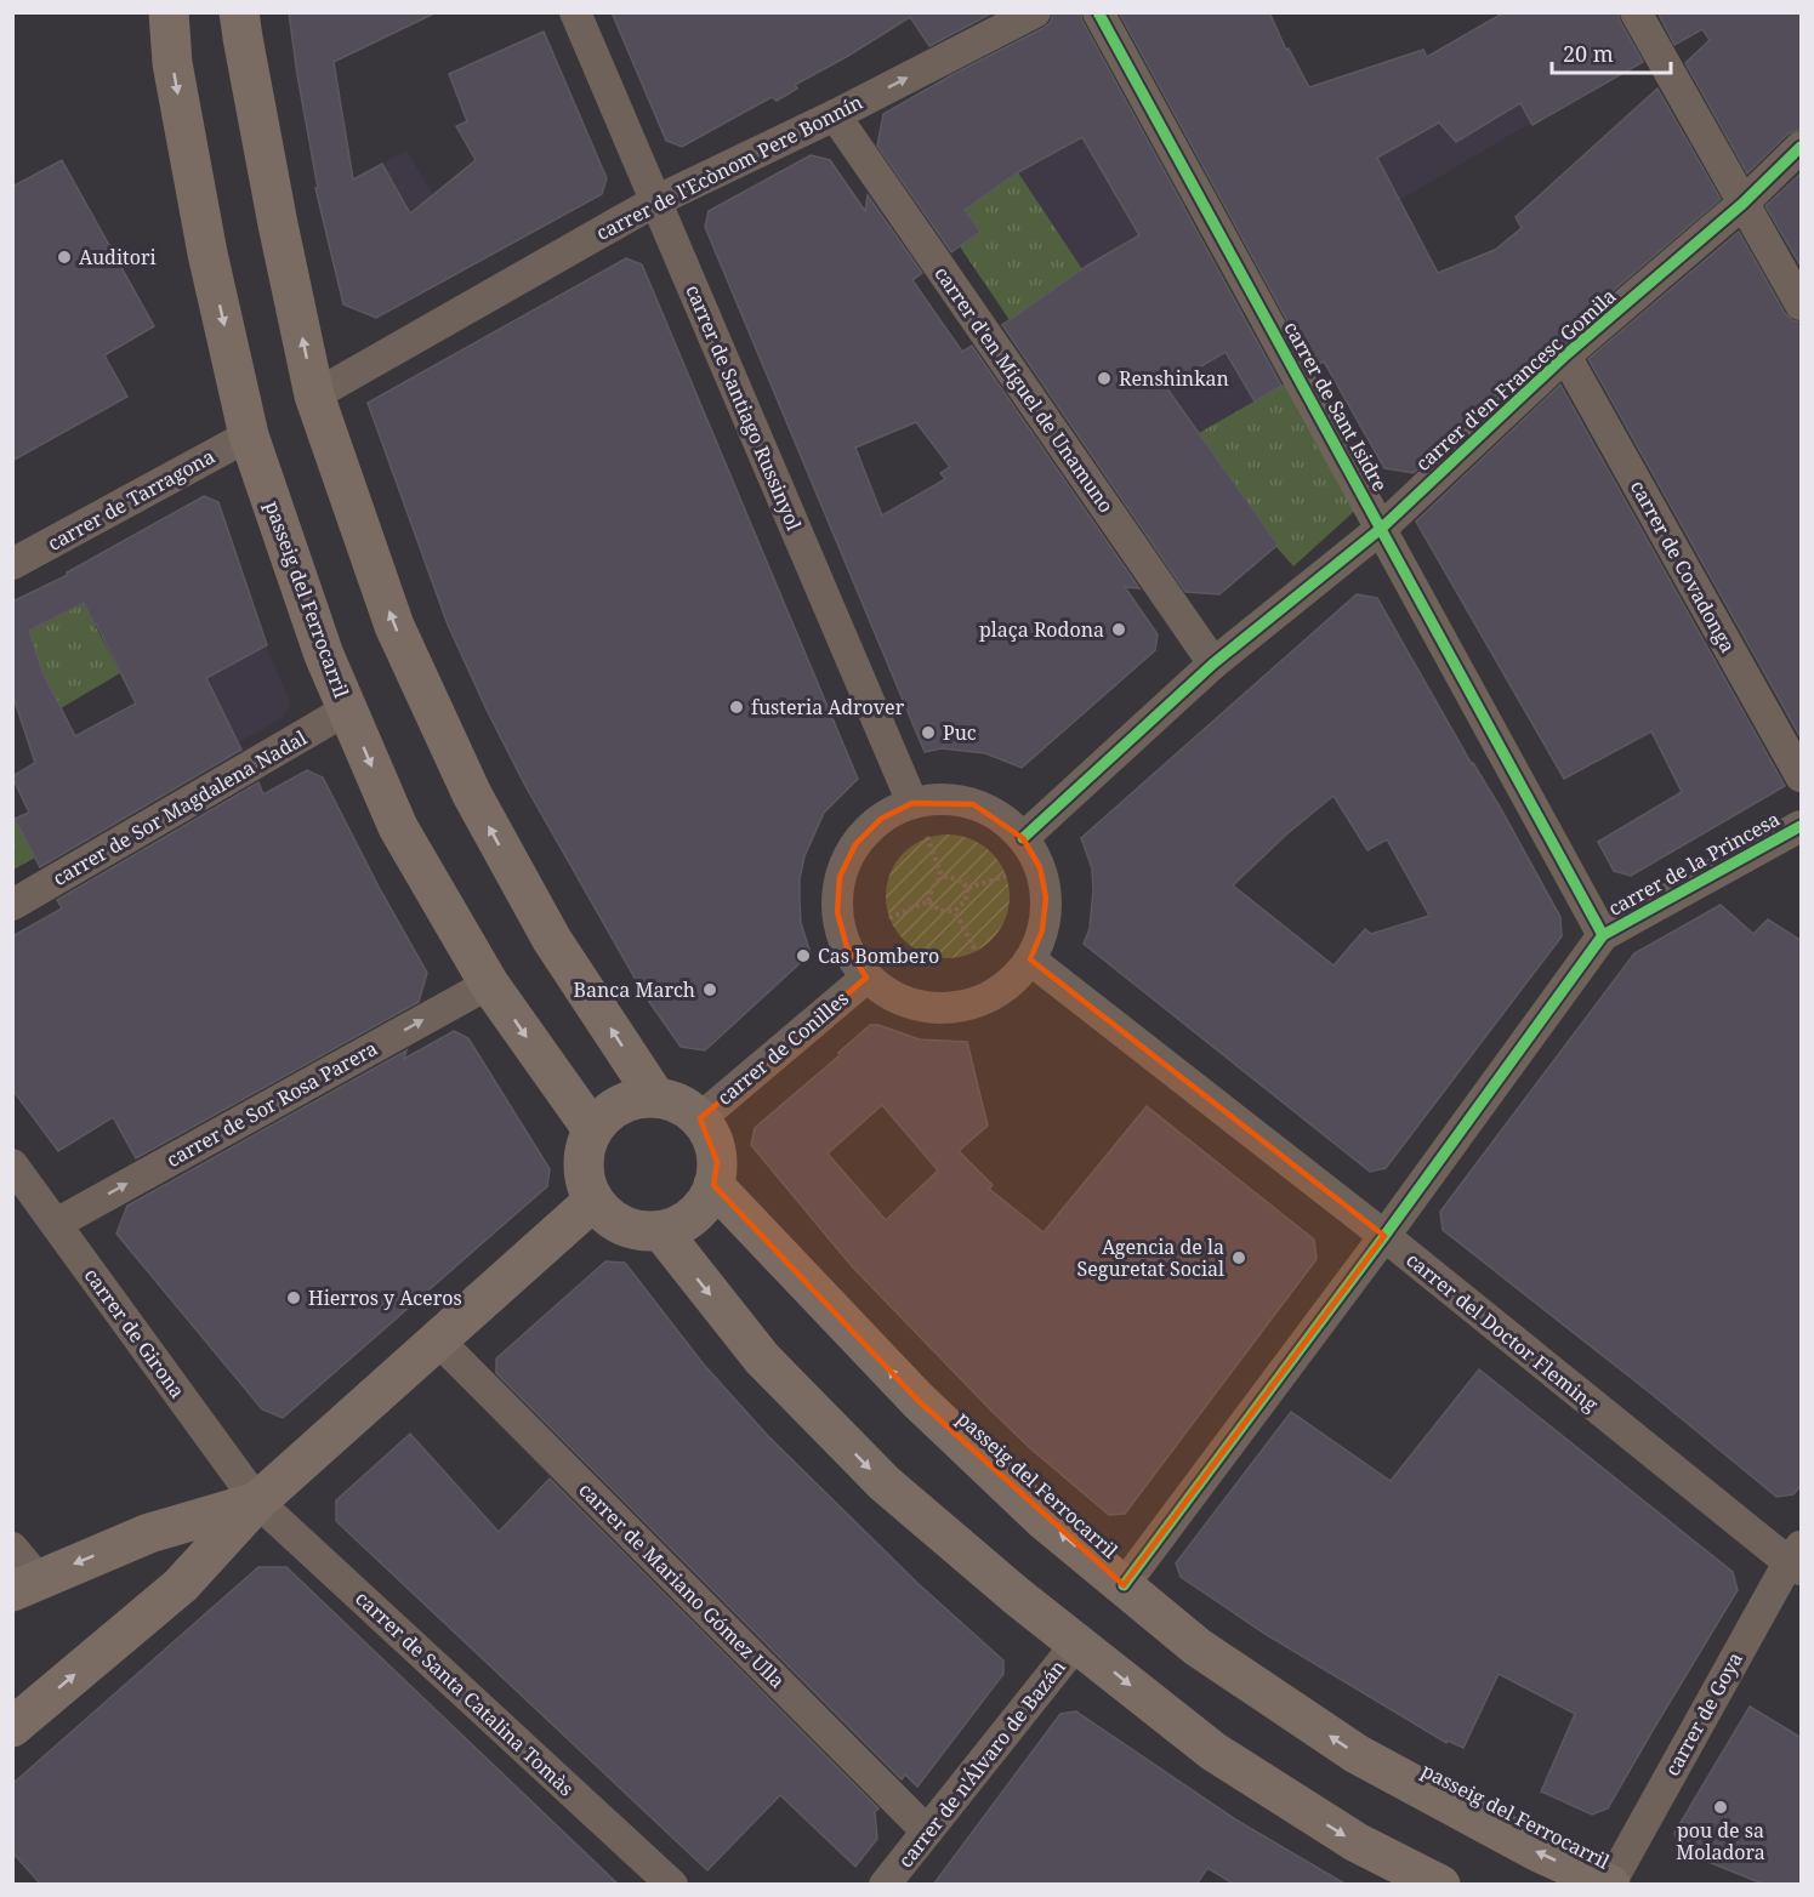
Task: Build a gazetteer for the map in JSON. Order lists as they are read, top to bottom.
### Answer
{
  "streets": {
    "main road": ["passeig del Ferrocarril"],
    "street": [
      "carrer de l'Ecònom Pere Bonnín",
      "carrer d'en Francesc Gomila",
      "carrer d'en Miguel de Unamuno",
      "carrer de Sant Isidre",
      "carrer de Santiago Russinyol",
      "carrer de Tarragona",
      "carrer de Covadonga",
      "carrer de Sor Magdalena Nadal",
      "carrer de la Princesa",
      "carrer de Conilles",
      "carrer de Sor Rosa Parera",
      "carrer del Doctor Fleming",
      "carrer de Girona",
      "carrer de Mariano Gómez Ulla",
      "carrer de Santa Catalina Tomàs",
      "carrer de Goya",
      "carrer de n'Álvaro de Bazán"
    ]
  },
  "crossings": [
    ["carrer de l'Ecònom Pere Bonnín", "carrer d'en Miguel de Unamuno"],
    ["carrer de l'Ecònom Pere Bonnín", "carrer de Santiago Russinyol"],
    ["carrer d'en Francesc Gomila", "carrer d'en Miguel de Unamuno"],
    ["carrer d'en Francesc Gomila", "carrer de Sant Isidre"],
    ["carrer d'en Francesc Gomila", "carrer de Covadonga"],
    ["carrer de Sant Isidre", "carrer de la Princesa"],
    ["carrer de Tarragona", "passeig del Ferrocarril"],
    ["passeig del Ferrocarril", "carrer de Sor Magdalena Nadal"],
    ["passeig del Ferrocarril", "carrer de Conilles"],
    ["passeig del Ferrocarril", "carrer de Sor Rosa Parera"],
    ["passeig del Ferrocarril", "carrer de Goya"],
    ["carrer de Sor Rosa Parera", "carrer de Girona"],
    ["carrer del Doctor Fleming", "carrer de Goya"],
    ["carrer de Girona", "carrer de Santa Catalina Tomàs"],
    ["carrer de Mariano Gómez Ulla", "carrer de n'Álvaro de Bazán"]
  ],
  "one_way": ["carrer de Sor Rosa Parera"],
  "places": [
    "Auditori",
    "Renshinkan",
    "plaça Rodona",
    "fusteria Adrover",
    "Puc",
    "Cas Bombero",
    "Banca March",
    "Agencia de la Seguretat Social",
    "Hierros y Aceros",
    "pou de sa Moladora"
  ],
  "scale_bar": "20 m"
}
